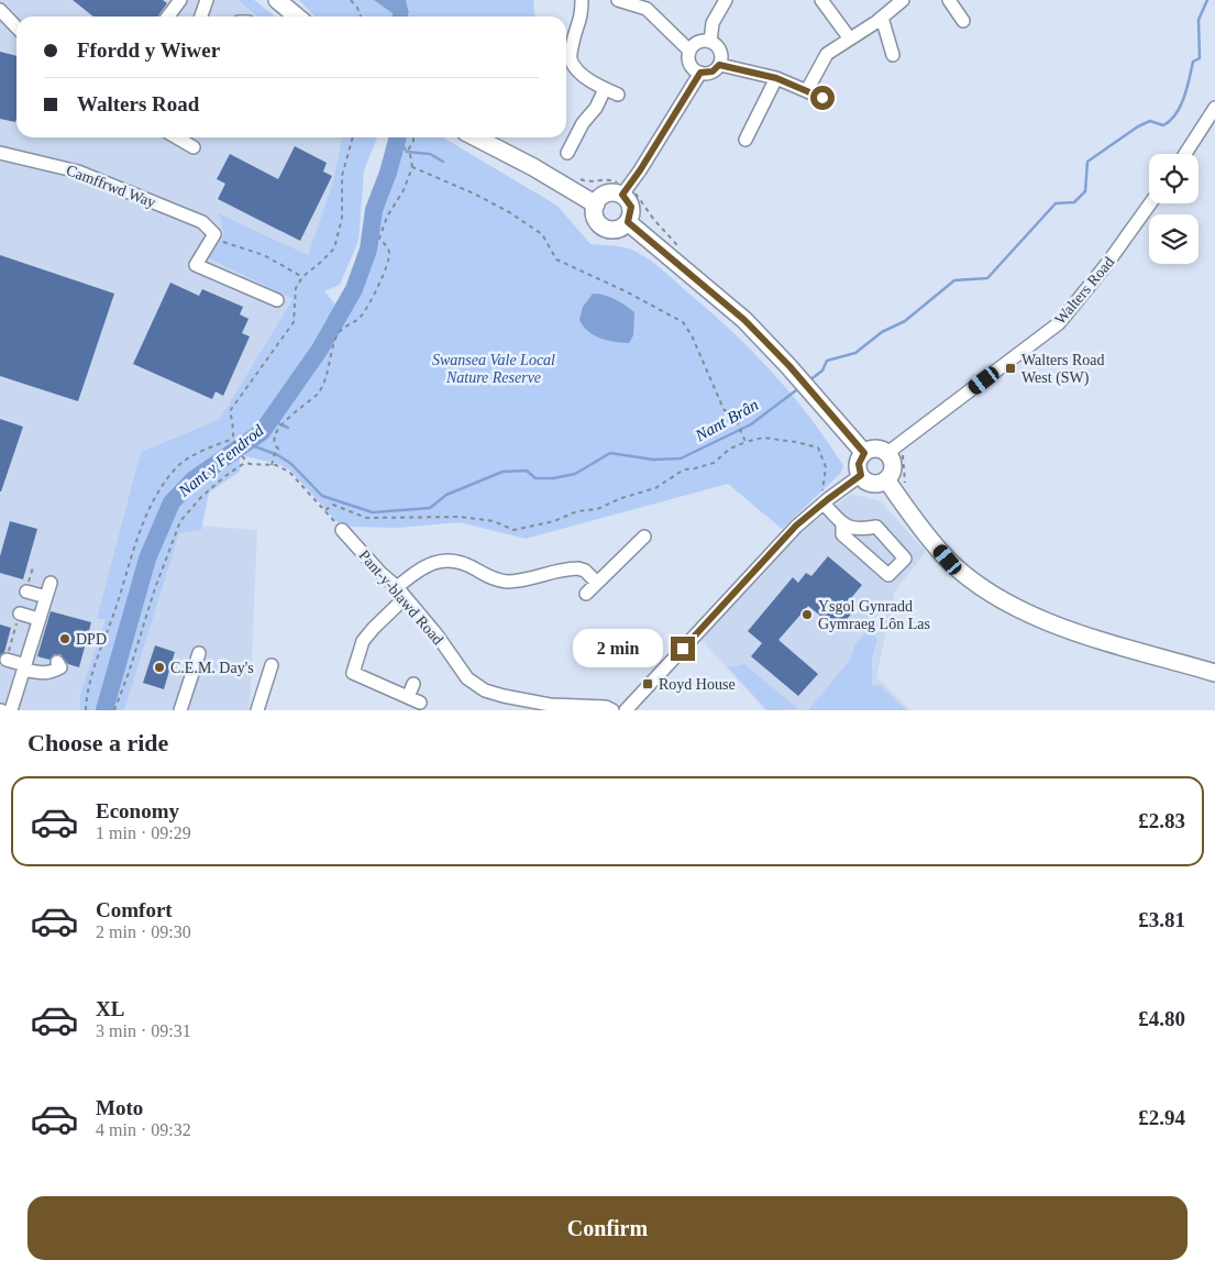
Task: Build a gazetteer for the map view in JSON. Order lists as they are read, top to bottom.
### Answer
{
  "streets": {
    "street": ["Camffrwd Way", "Walters Road", "Pant-y-blawd Road"]
  },
  "water": ["Nant Brân", "Nant y Fendrod"],
  "parks": ["Swansea Vale Local Nature Reserve"],
  "places": {
    "transit": ["Walters Road West (SW)", "Royd House"],
    "other": ["Ysgol Gynradd Gymraeg Lôn Las", "DPD", "C.E.M. Day's"]
  },
  "page": {
    "banner": ["Ffordd y Wiwer", "Walters Road"],
    "bubble": "2 min",
    "heading": "Choose a ride",
    "list": [
      {
        "name": "Economy",
        "note": "1 min · 09:29",
        "value": "£2.83"
      },
      {
        "name": "Comfort",
        "note": "2 min · 09:30",
        "value": "£3.81"
      },
      {
        "name": "XL",
        "note": "3 min · 09:31",
        "value": "£4.80"
      },
      {
        "name": "Moto",
        "note": "4 min · 09:32",
        "value": "£2.94"
      }
    ],
    "buttons": "Confirm"
  }
}
